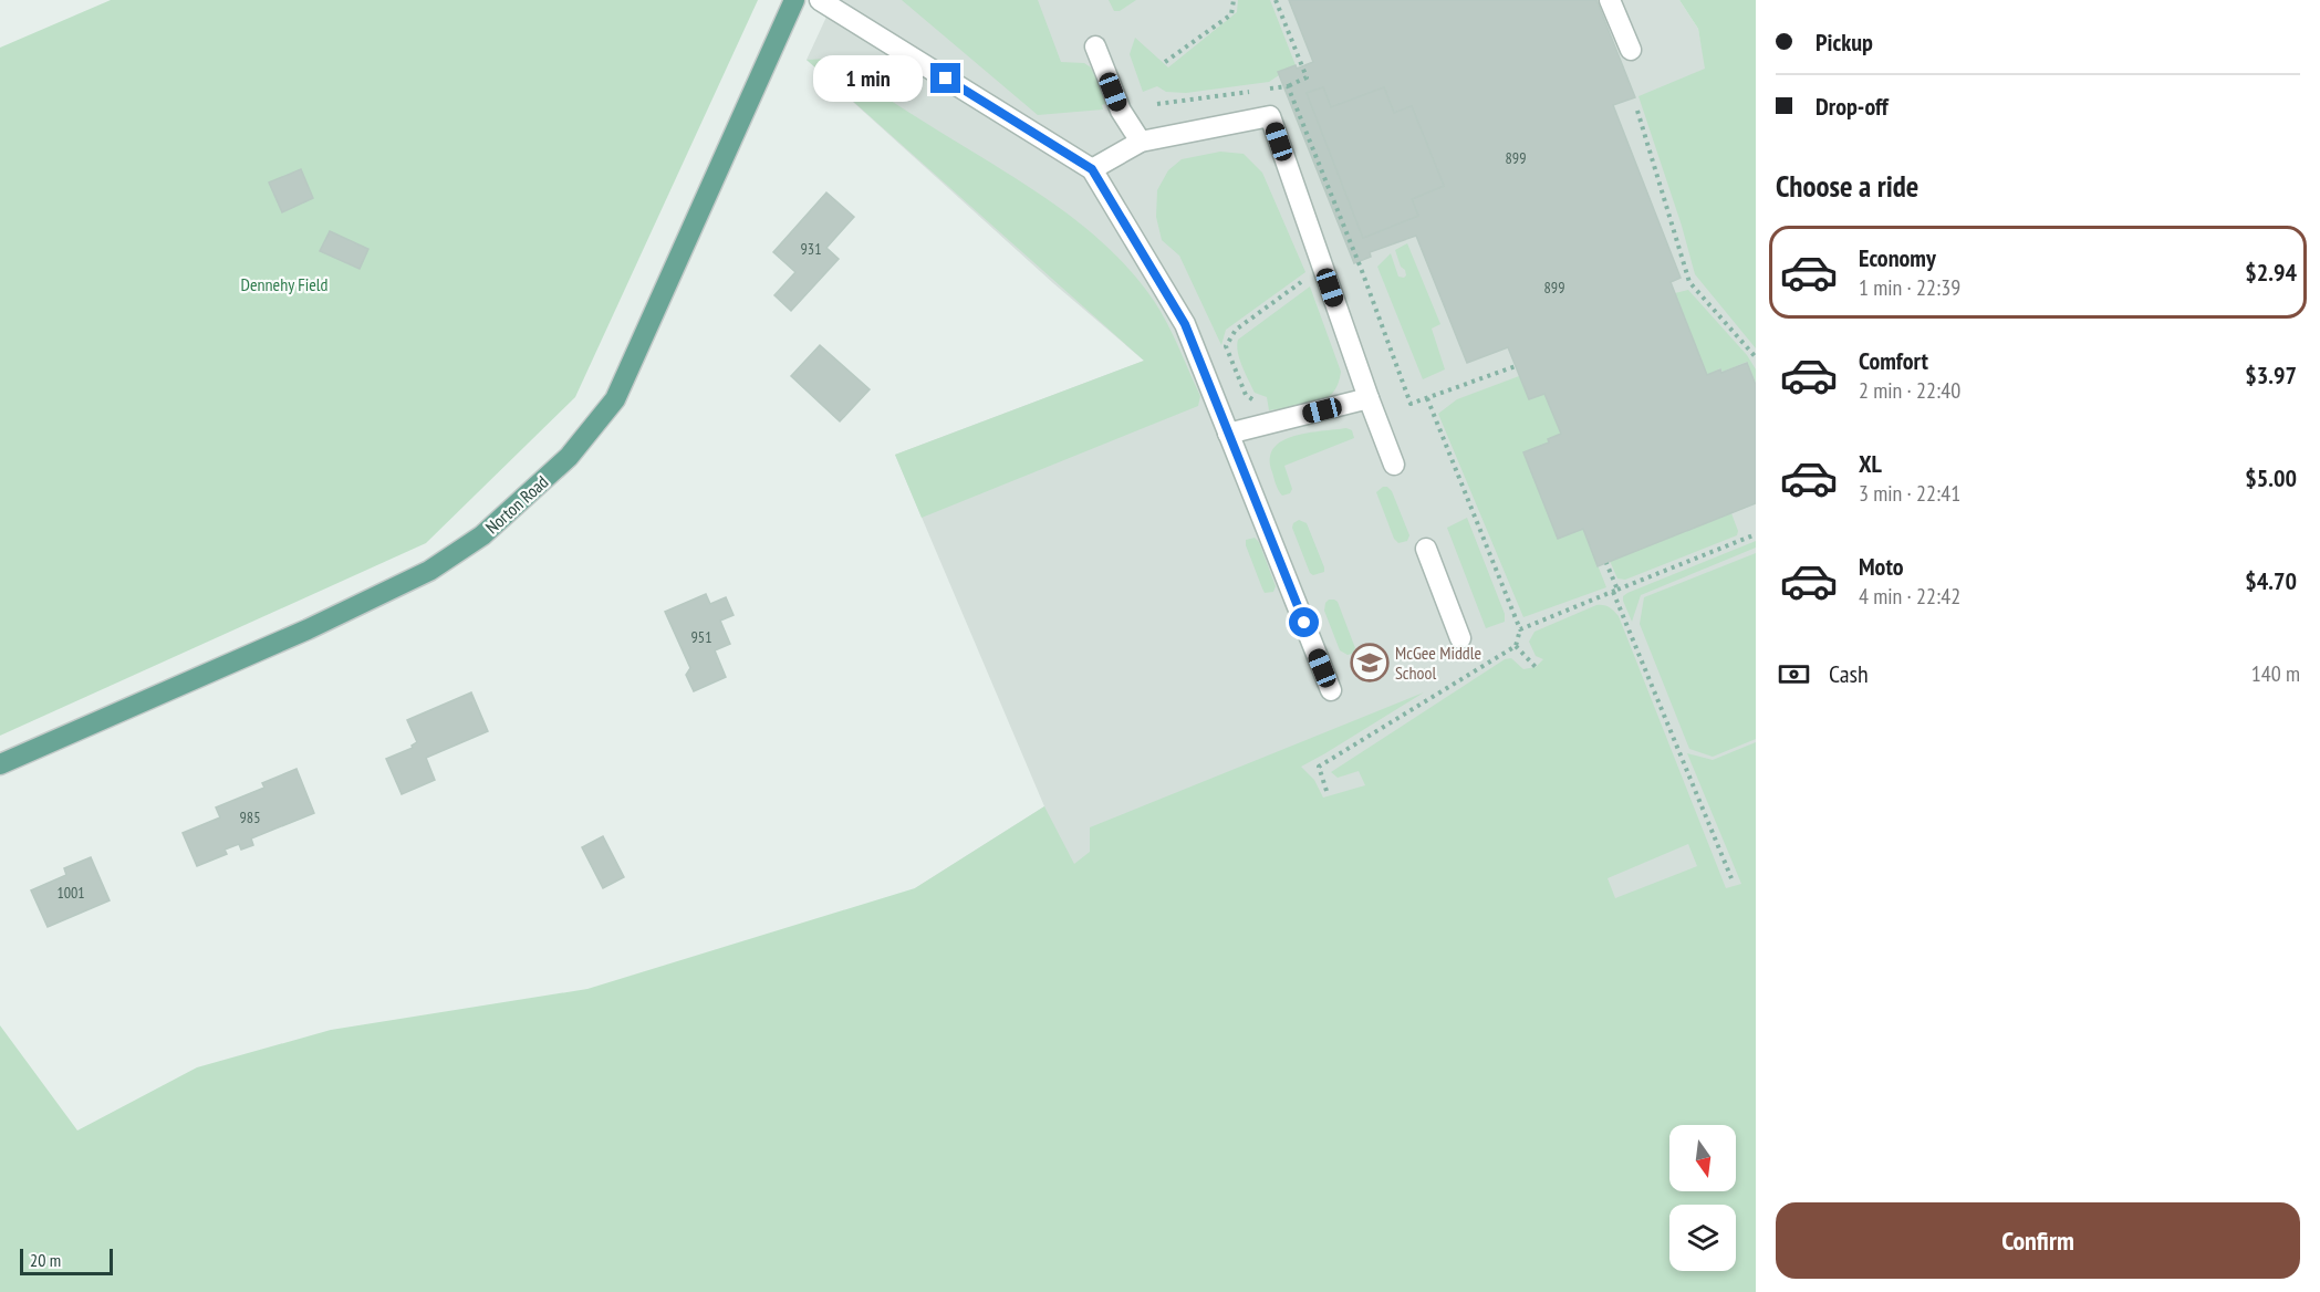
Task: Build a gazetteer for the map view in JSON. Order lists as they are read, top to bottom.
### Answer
{
  "streets": {
    "main road": ["Norton Road"]
  },
  "parks": ["Dennehy Field"],
  "places": {
    "school or university": ["McGee Middle School"]
  },
  "house_numbers": [
    "899",
    "931",
    "899",
    "951",
    "985",
    "1001"
  ],
  "scale_bar": "20 m",
  "north": "bottom",
  "page": {
    "banner": ["Pickup", "Drop-off"],
    "bubble": "1 min",
    "heading": "Choose a ride",
    "list": [
      {
        "name": "Economy",
        "note": "1 min · 22:39",
        "value": "$2.94"
      },
      {
        "name": "Comfort",
        "note": "2 min · 22:40",
        "value": "$3.97"
      },
      {
        "name": "XL",
        "note": "3 min · 22:41",
        "value": "$5.00"
      },
      {
        "name": "Moto",
        "note": "4 min · 22:42",
        "value": "$4.70"
      }
    ],
    "pay": ["Cash", "140 m"],
    "buttons": "Confirm",
    "scale": "20 m"
  }
}
